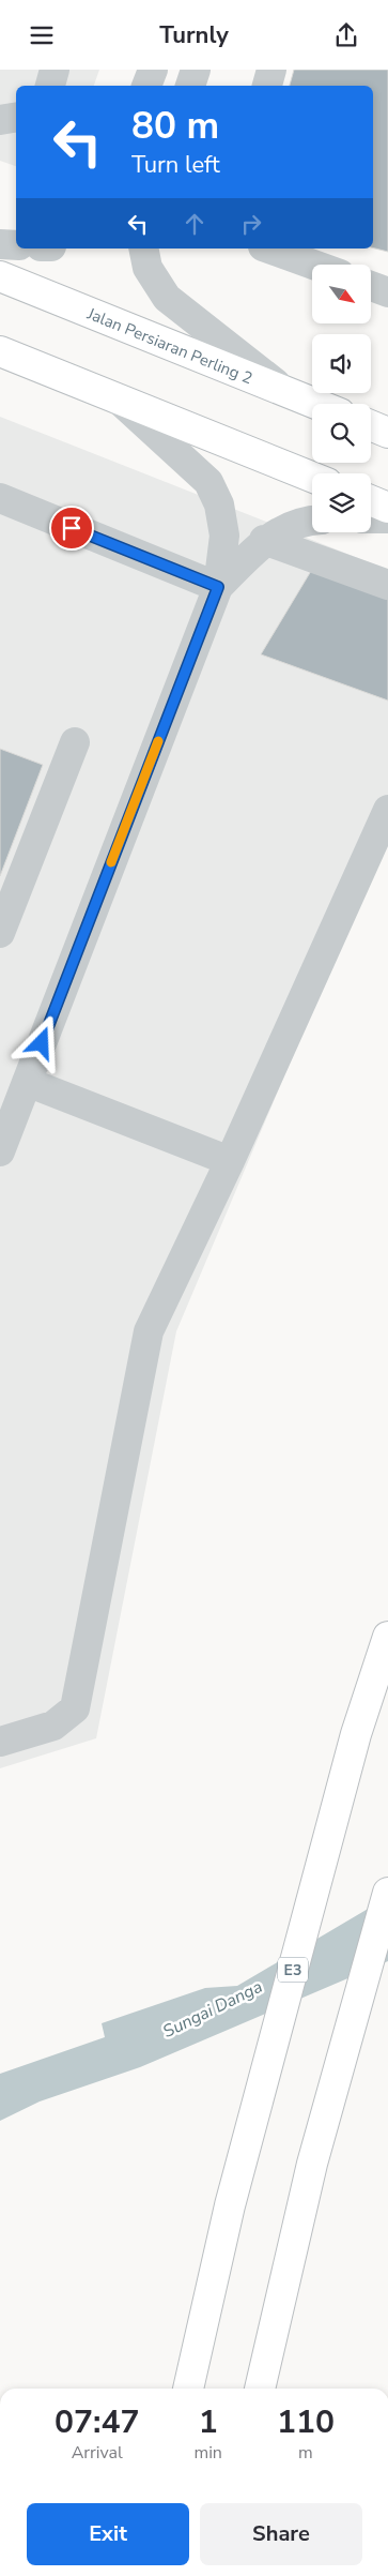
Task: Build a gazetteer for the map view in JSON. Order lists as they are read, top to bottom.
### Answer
{
  "streets": {
    "main road": ["Jalan Persiaran Perling 2", "E3"]
  },
  "water": ["Sungai Danga"],
  "north": "bottom right",
  "page": {
    "header": "Turnly",
    "turn": ["80 m", "Turn left"],
    "eta": [
      "07:47",
      "Arrival",
      "1",
      "min",
      "110",
      "m"
    ],
    "buttons": ["Exit", "Share"]
  }
}
